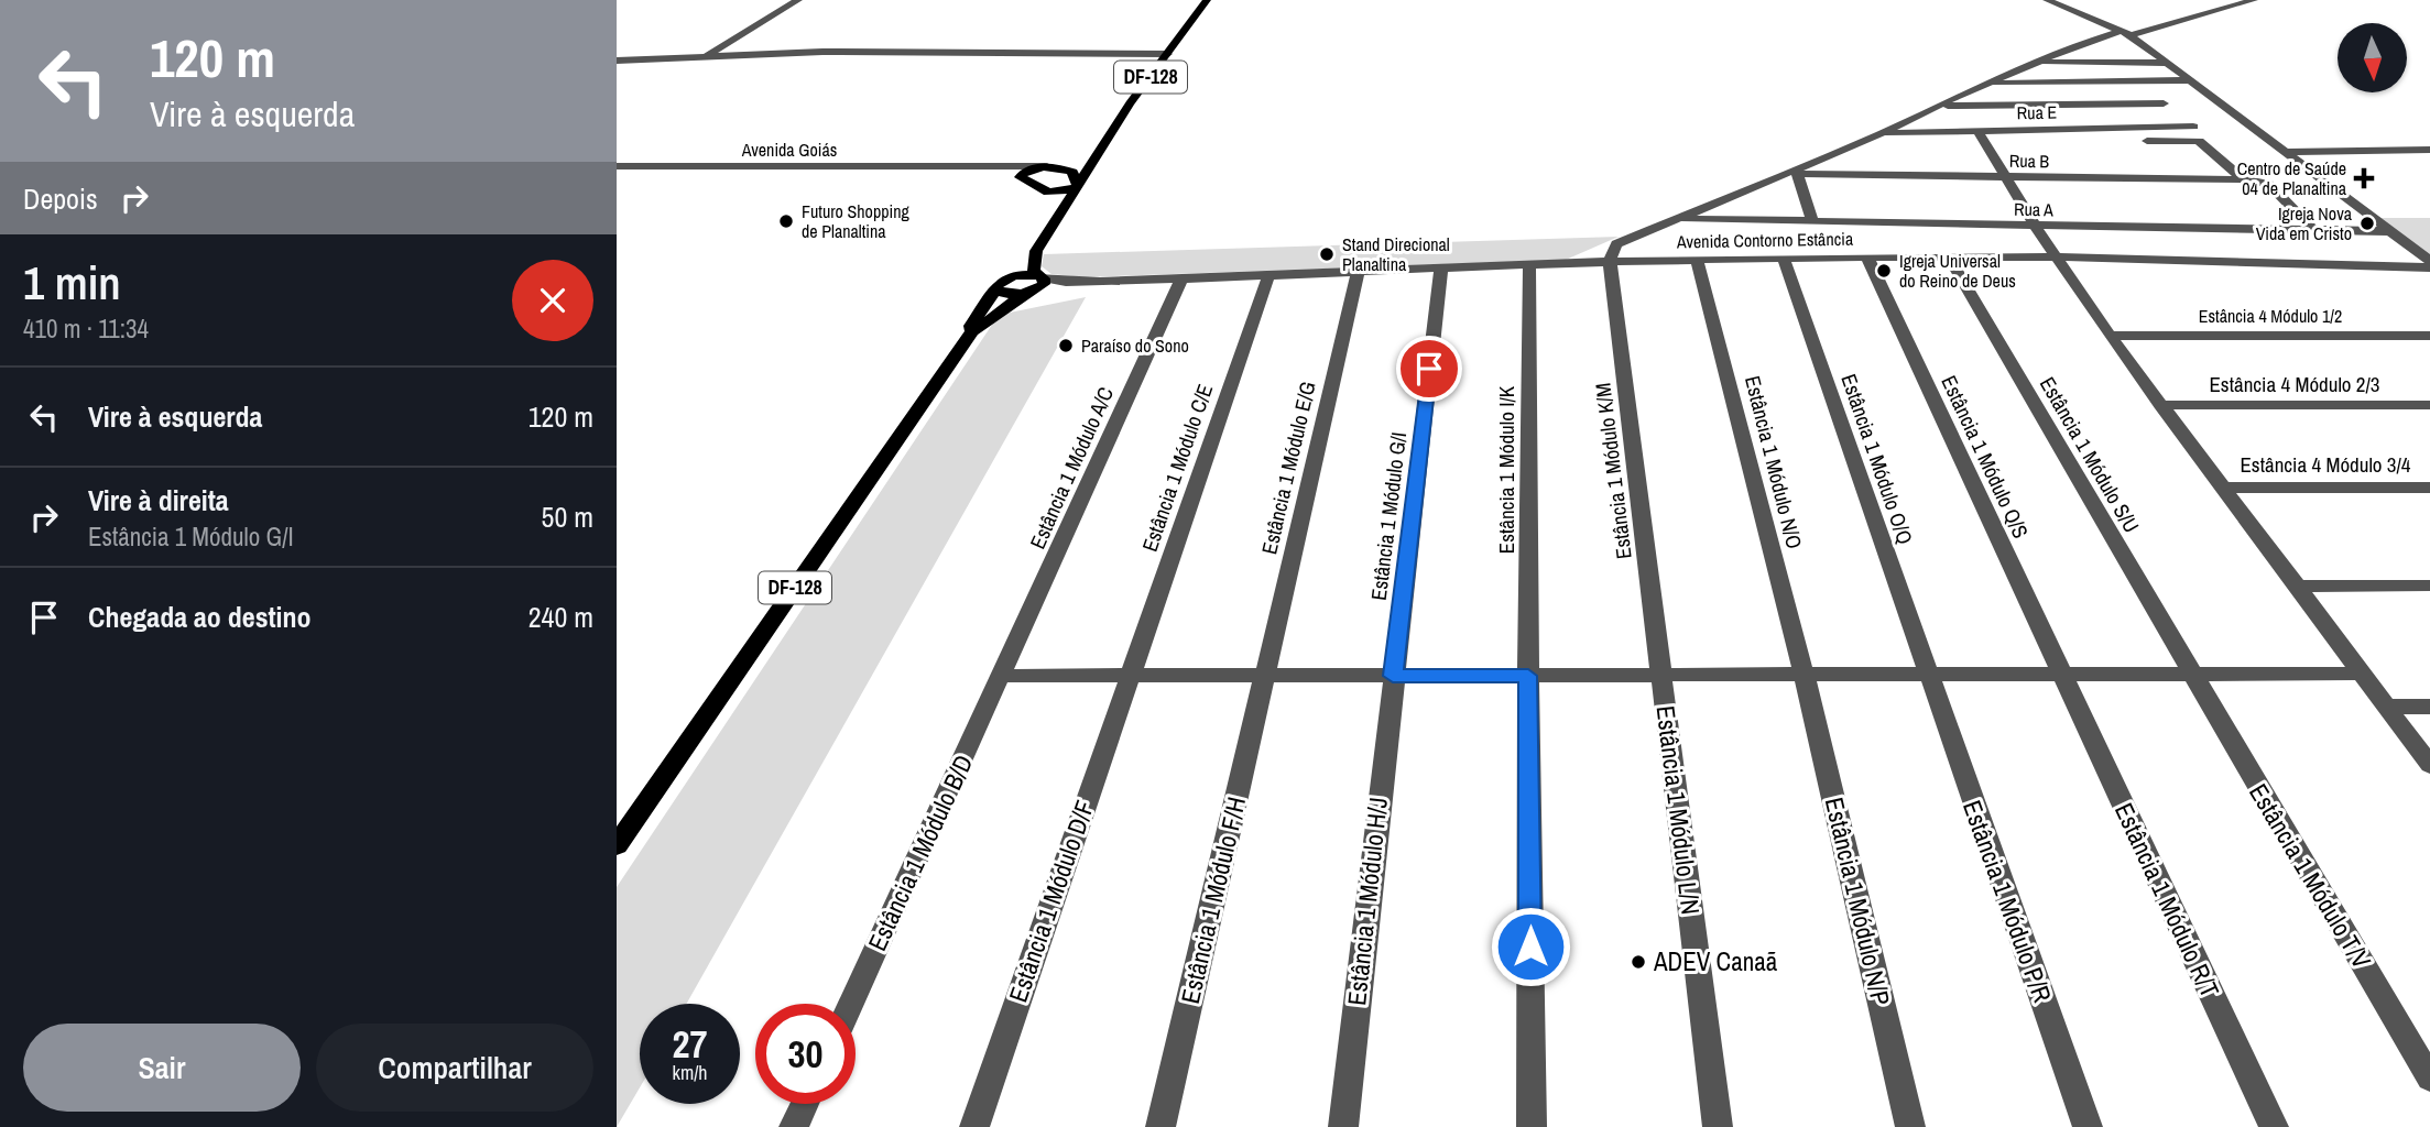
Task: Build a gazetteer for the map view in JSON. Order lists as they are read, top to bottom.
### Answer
{
  "streets": {
    "main road": ["DF-128"],
    "street": [
      "Rua E",
      "Avenida Goiás",
      "Rua B",
      "Rua A",
      "Avenida Contorno Estância",
      "Estância 4 Módulo 1/2",
      "Estância 4 Módulo 2/3",
      "Estância 1 Módulo S/U",
      "Estância 1 Módulo Q/S",
      "Estância 1 Módulo O/Q",
      "Estância 1 Módulo N/O",
      "Estância 4 Módulo 3/4",
      "Estância 1 Módulo A/C",
      "Estância 1 Módulo C/E",
      "Estância 1 Módulo E/G",
      "Estância 1 Módulo I/K",
      "Estância 1 Módulo K/M",
      "Estância 1 Módulo G/I",
      "Estância 1 Módulo L/N",
      "Estância 1 Módulo B/D",
      "Estância 1 Módulo T/V",
      "Estância 1 Módulo F/H",
      "Estância 1 Módulo R/T",
      "Estância 1 Módulo D/F",
      "Estância 1 Módulo H/J",
      "Estância 1 Módulo N/P",
      "Estância 1 Módulo P/R"
    ]
  },
  "crossings": [
    ["DF-128", "Avenida Contorno Estância"],
    ["Rua B", "Rua A"],
    ["Avenida Contorno Estância", "Estância 1 Módulo S/U"],
    ["Avenida Contorno Estância", "Estância 1 Módulo Q/S"],
    ["Avenida Contorno Estância", "Estância 1 Módulo O/Q"],
    ["Avenida Contorno Estância", "Estância 1 Módulo N/O"],
    ["Avenida Contorno Estância", "Estância 1 Módulo A/C"],
    ["Avenida Contorno Estância", "Estância 1 Módulo C/E"],
    ["Avenida Contorno Estância", "Estância 1 Módulo E/G"],
    ["Avenida Contorno Estância", "Estância 1 Módulo I/K"],
    ["Avenida Contorno Estância", "Estância 1 Módulo K/M"],
    ["Avenida Contorno Estância", "Estância 1 Módulo G/I"],
    ["Estância 1 Módulo S/U", "Estância 1 Módulo T/V"],
    ["Estância 1 Módulo Q/S", "Estância 1 Módulo R/T"],
    ["Estância 1 Módulo O/Q", "Estância 1 Módulo P/R"],
    ["Estância 1 Módulo N/O", "Estância 1 Módulo N/P"],
    ["Estância 1 Módulo A/C", "Estância 1 Módulo B/D"],
    ["Estância 1 Módulo C/E", "Estância 1 Módulo D/F"],
    ["Estância 1 Módulo E/G", "Estância 1 Módulo F/H"],
    ["Estância 1 Módulo K/M", "Estância 1 Módulo L/N"],
    ["Estância 1 Módulo G/I", "Estância 1 Módulo H/J"]
  ],
  "places": {
    "health": ["Centro de Saúde 04 de Planaltina"],
    "other": [
      "Futuro Shopping de Planaltina",
      "Igreja Nova Vida em Cristo",
      "Stand Direcional Planaltina",
      "Igreja Universal do Reino de Deus",
      "Paraíso do Sono",
      "ADEV Canaã"
    ]
  },
  "north": "bottom",
  "page": {
    "turn": ["120 m", "Vire à esquerda"],
    "then": "Depois",
    "heading": ["1 min", "410 m · 11:34"],
    "list": [
      {
        "name": "Vire à esquerda",
        "value": "120 m"
      },
      {
        "name": "Vire à direita",
        "note": "Estância 1 Módulo G/I",
        "value": "50 m"
      },
      {
        "name": "Chegada ao destino",
        "value": "240 m"
      }
    ],
    "speed": "27 km/h",
    "limit": "30",
    "buttons": ["Sair", "Compartilhar"]
  }
}
